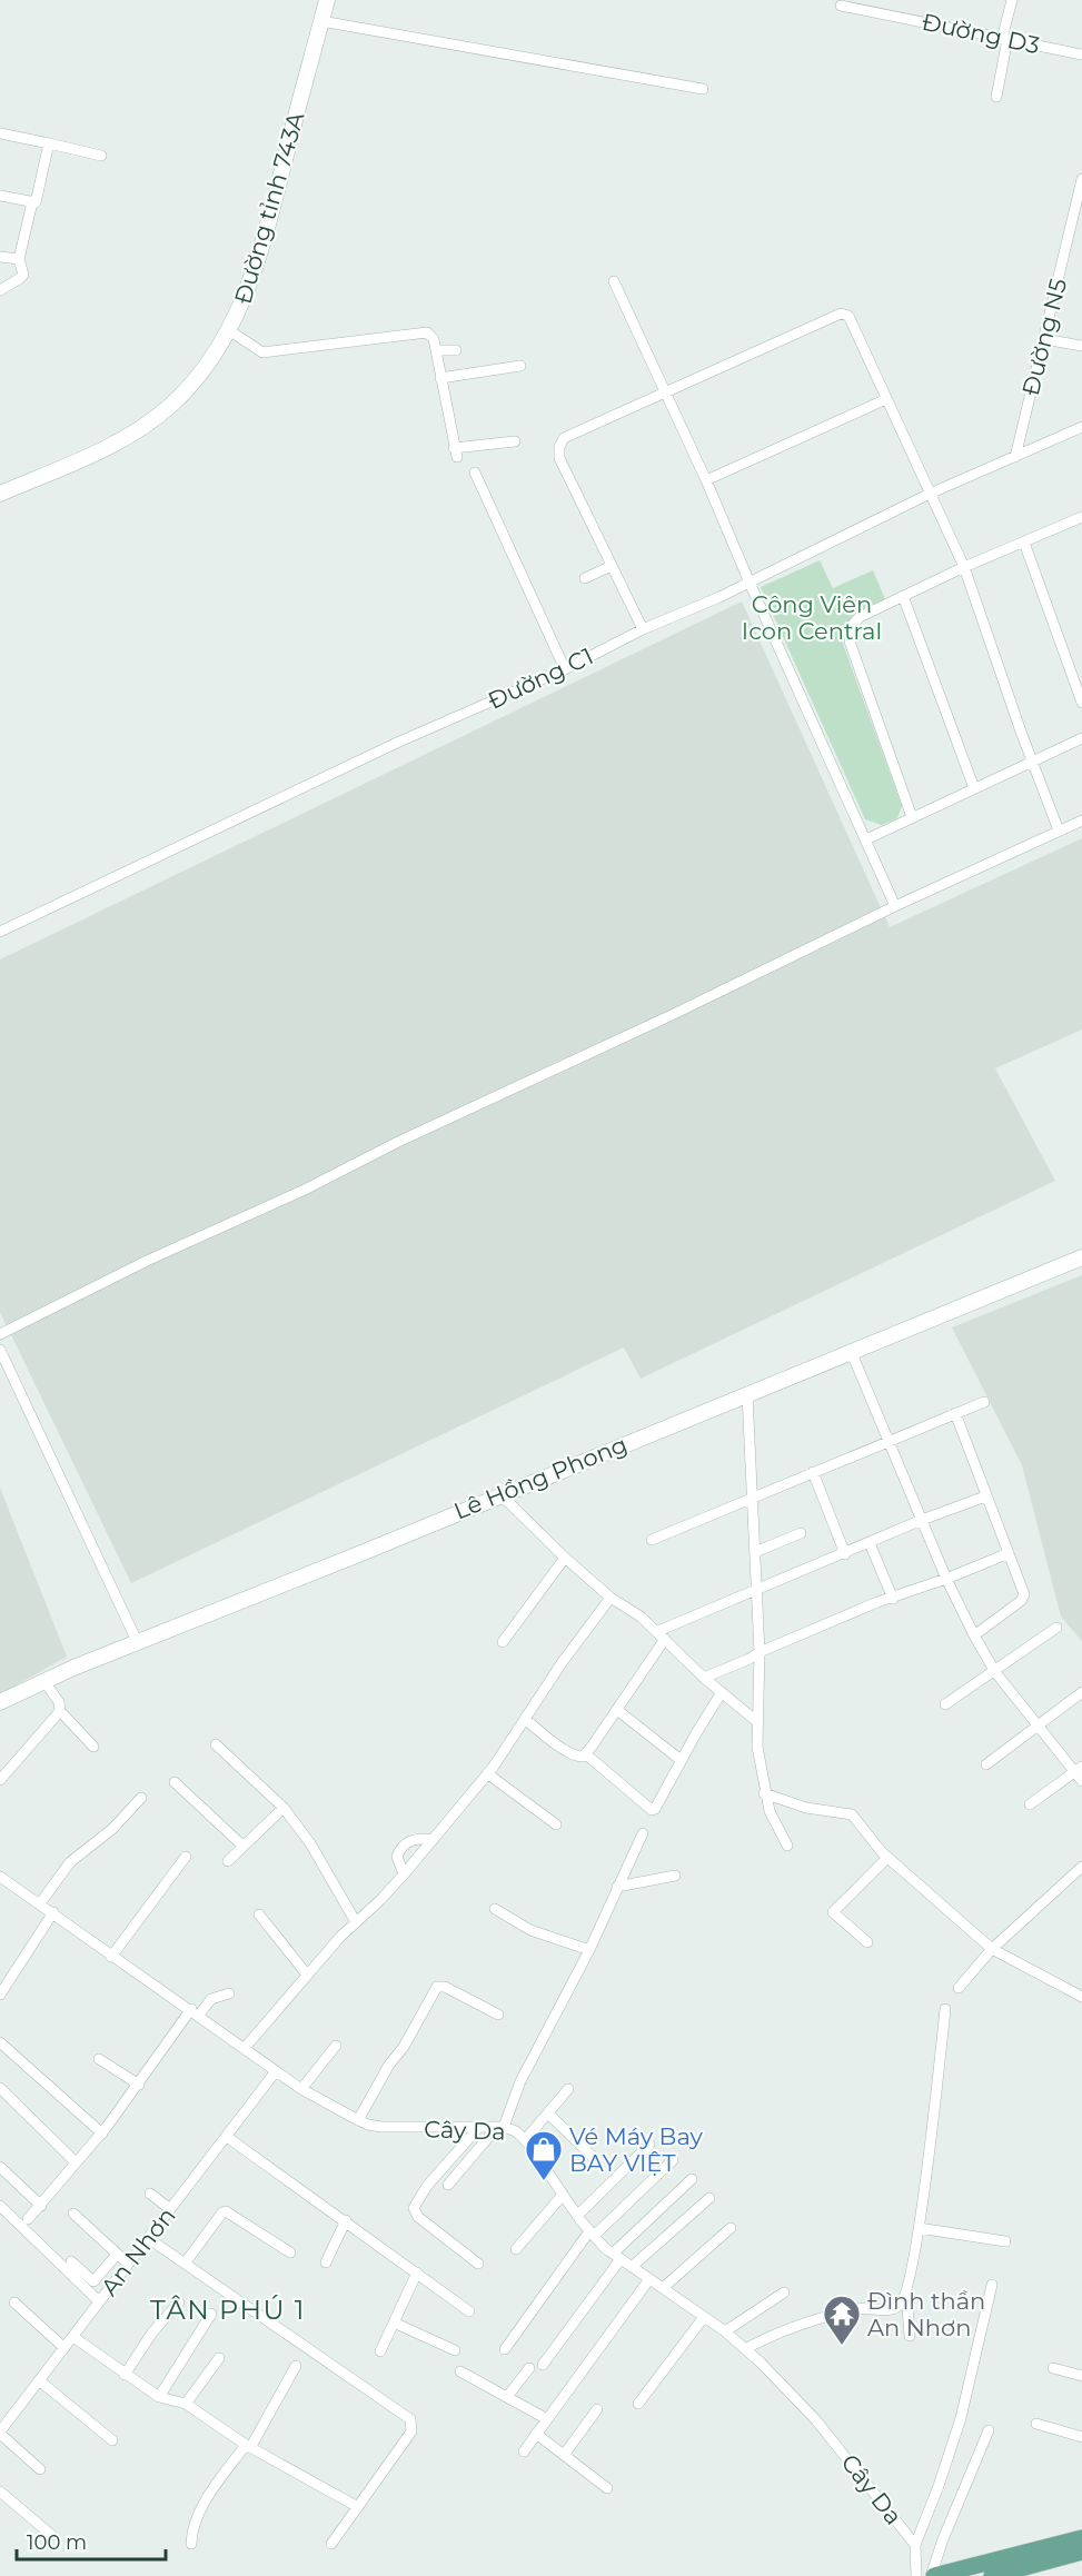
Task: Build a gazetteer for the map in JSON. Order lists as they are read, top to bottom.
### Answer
{
  "streets": {
    "main road": ["Đường tỉnh 743A", "Lê Hồng Phong"],
    "street": [
      "Đường D3",
      "Đường N5",
      "Đường C1",
      "Cây Da",
      "An Nhơn"
    ]
  },
  "crossings": [
    ["Đường N5", "Đường C1"],
    ["Cây Da", "An Nhơn"]
  ],
  "districts": ["TÂN PHÚ 1"],
  "parks": ["Công Viên Icon Central"],
  "places": {
    "shop": ["Vé Máy Bay BAY VIỆT"],
    "temple": ["Đình thần An Nhơn"]
  },
  "scale_bar": "100 m"
}
